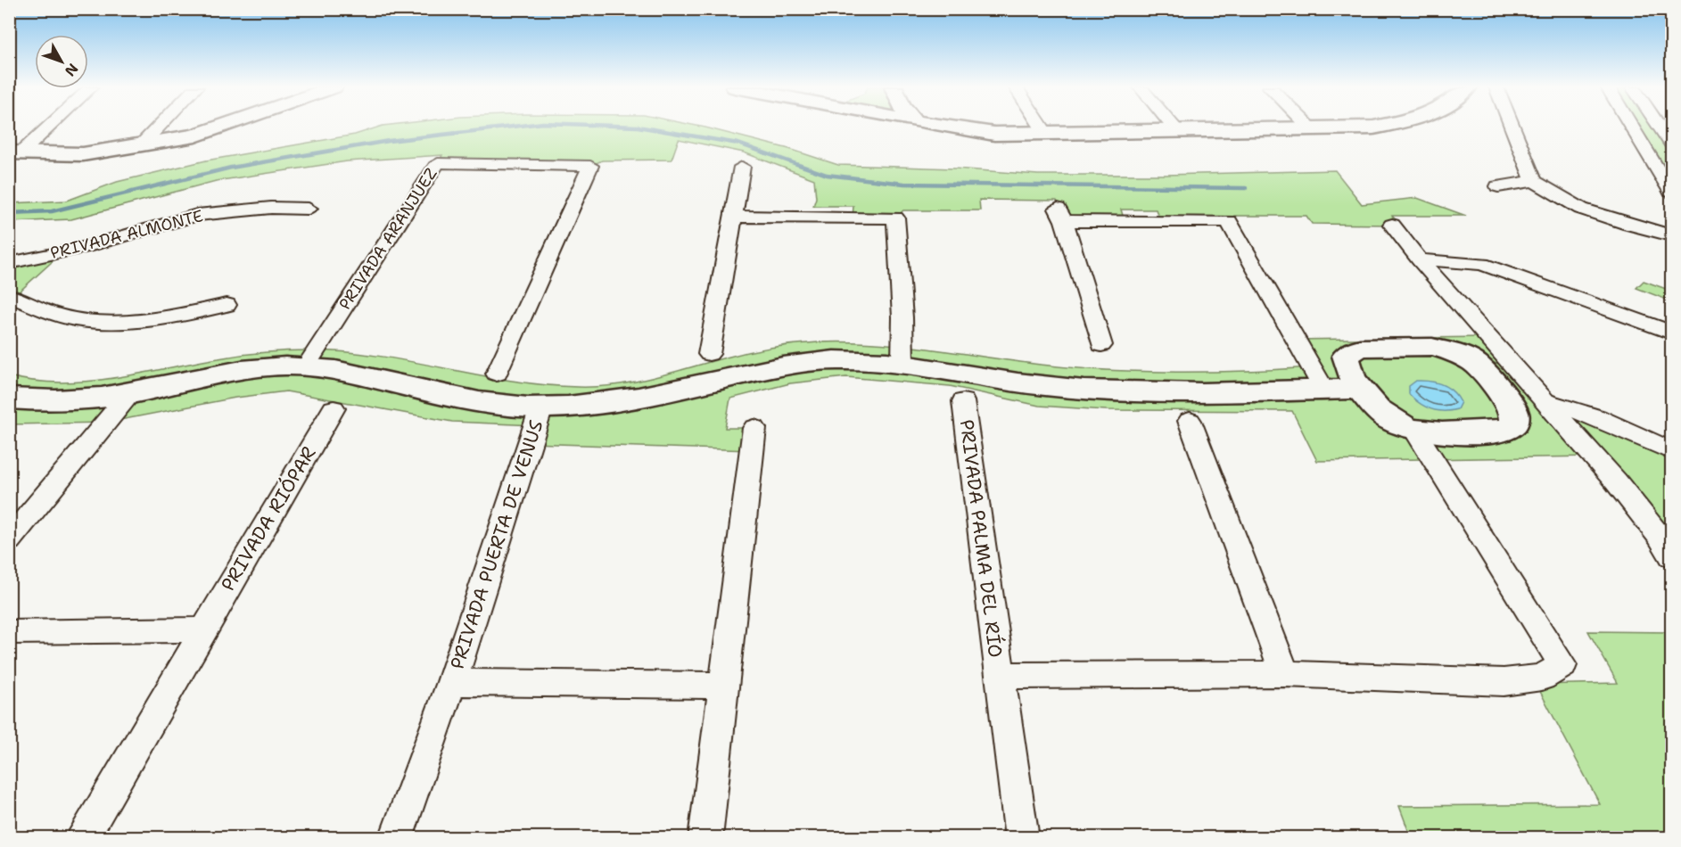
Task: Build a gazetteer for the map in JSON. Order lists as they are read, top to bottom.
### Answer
{
  "streets": {
    "street": [
      "PRIVADA ALMONTE",
      "PRIVADA ARANJUEZ",
      "PRIVADA RIÓPAR",
      "PRIVADA PALMA DEL RÍO",
      "PRIVADA PUERTA DE VENUS"
    ]
  },
  "north": "bottom right"
}
